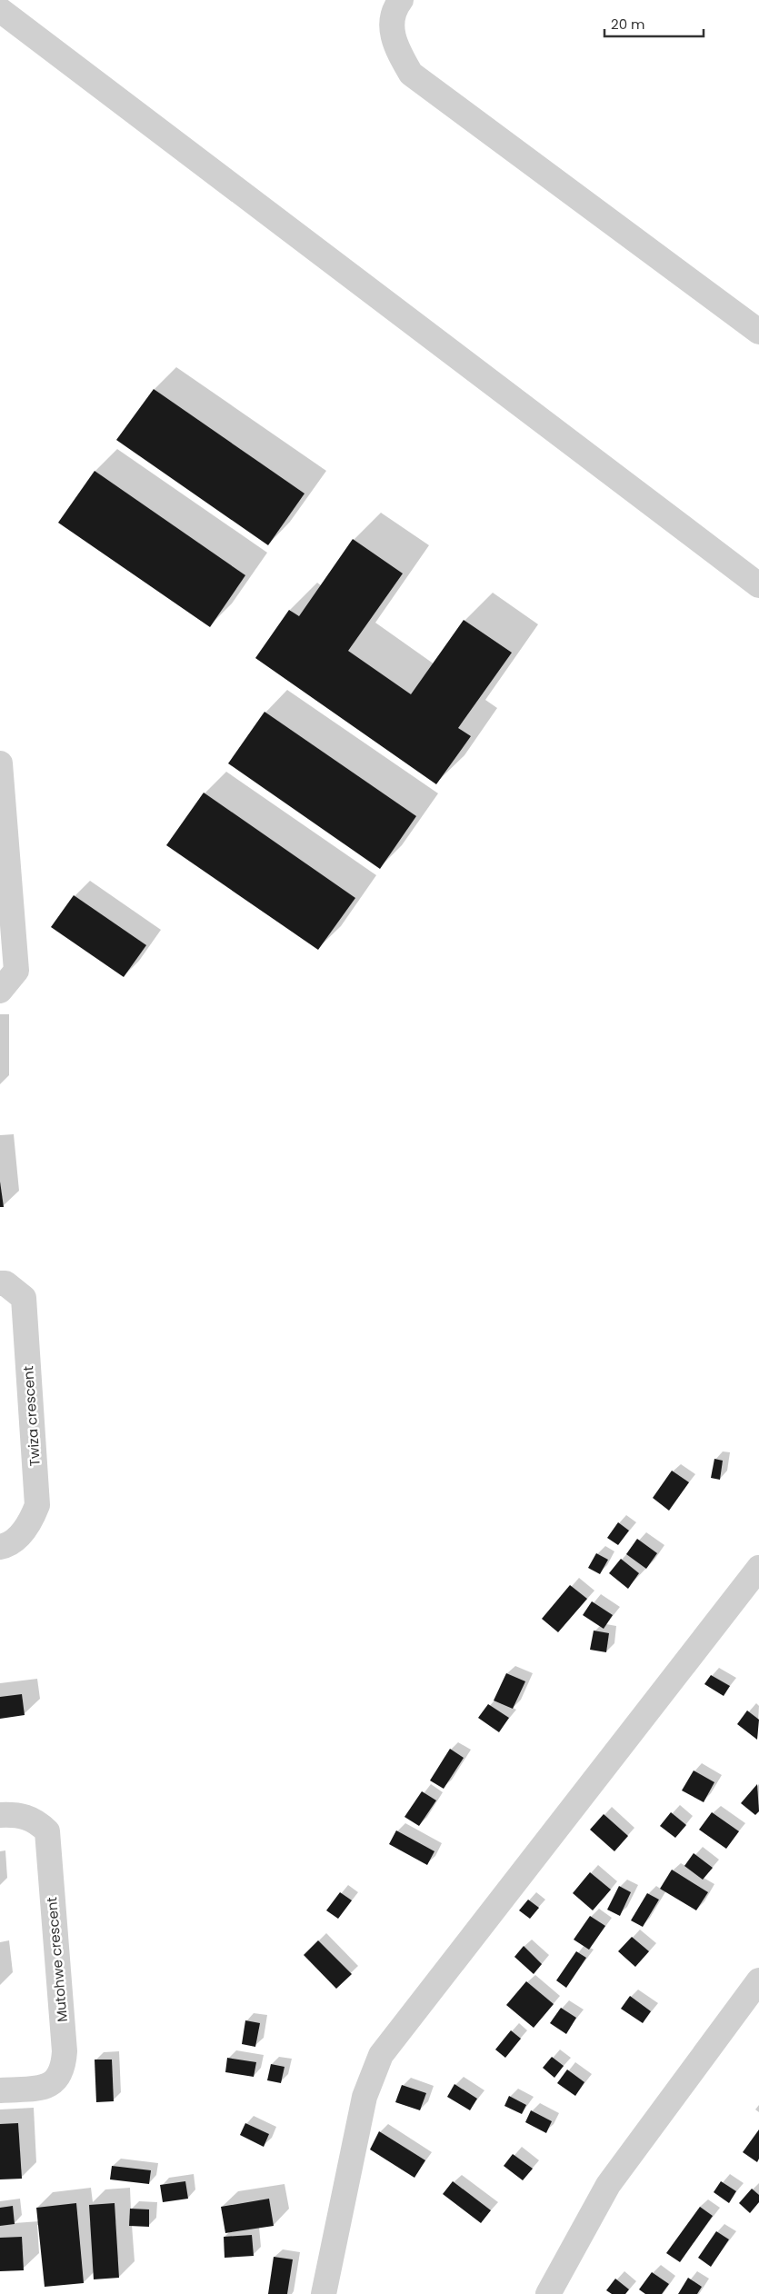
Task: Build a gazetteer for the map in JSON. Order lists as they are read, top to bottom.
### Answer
{
  "streets": {
    "street": ["Twiza crescent", "Mutohwe crescent"]
  },
  "scale_bar": "20 m"
}
